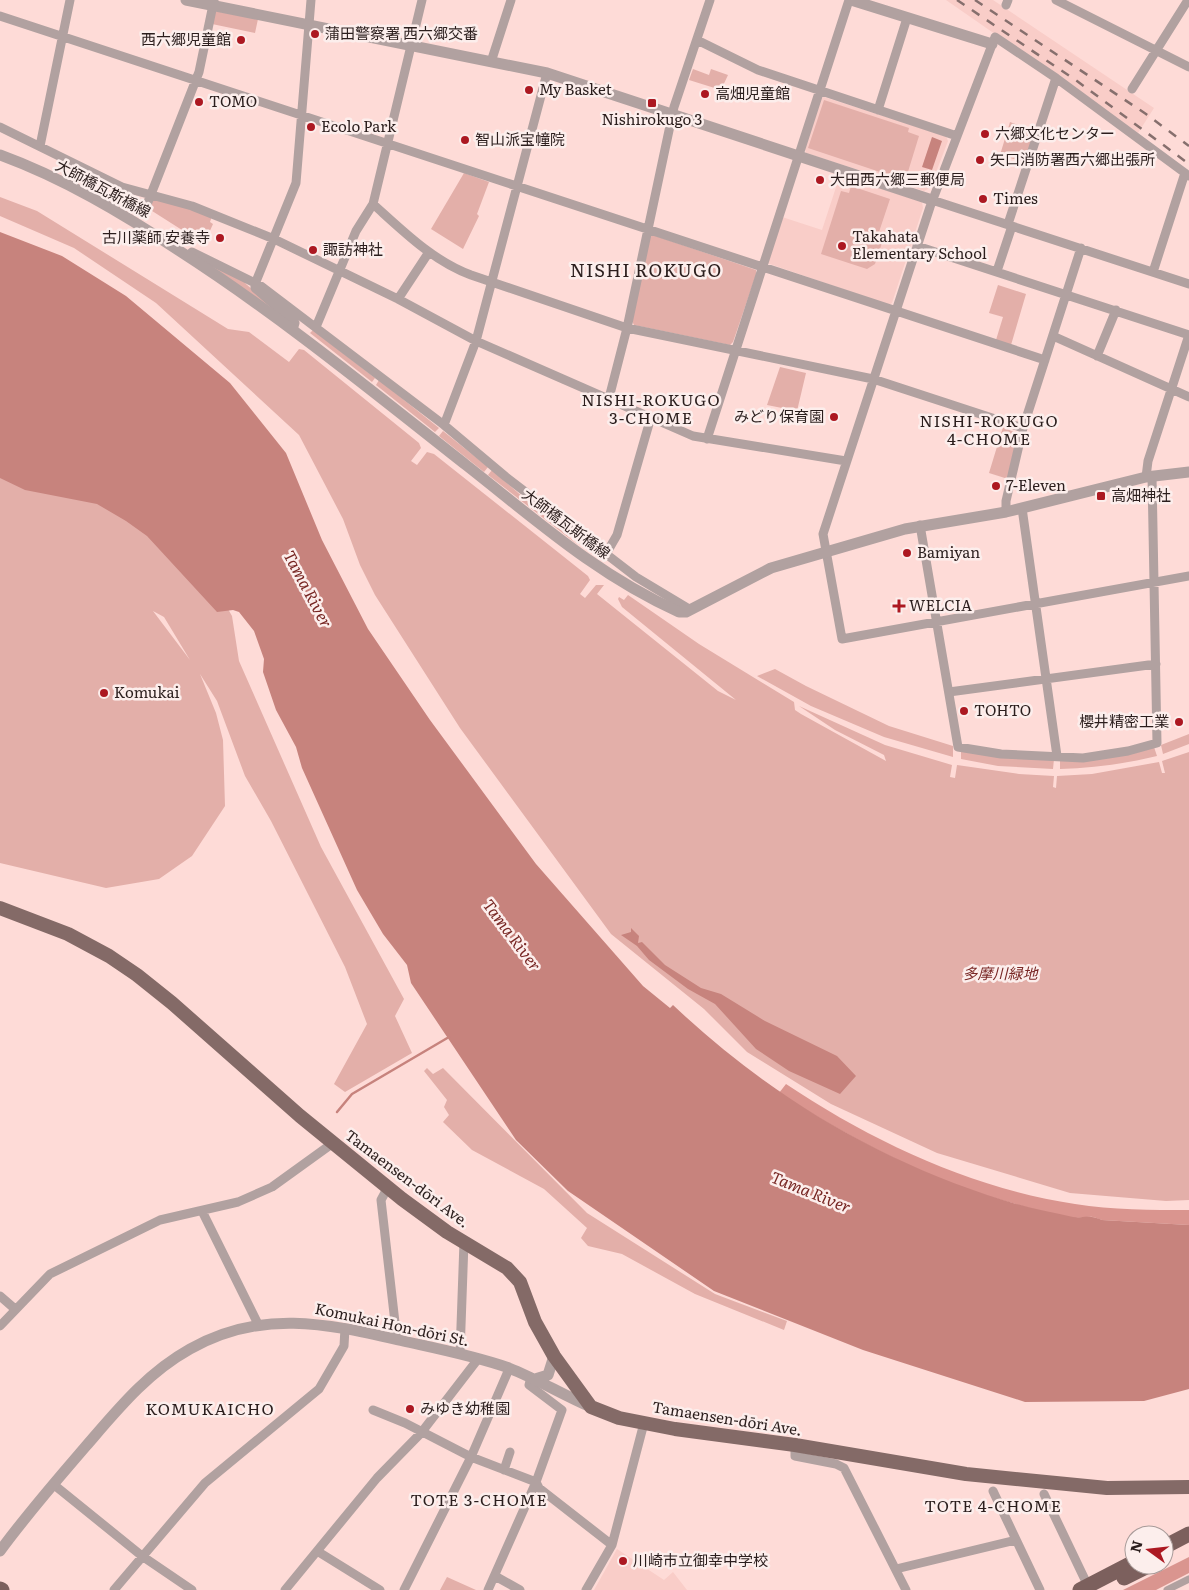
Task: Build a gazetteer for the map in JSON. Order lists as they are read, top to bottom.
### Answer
{
  "streets": {
    "main road": ["Tamaensen-dōri Ave."],
    "street": ["大師橋瓦斯橋線", "Komukai Hon-dōri St."]
  },
  "crossings": [
    ["Tamaensen-dōri Ave.", "Komukai Hon-dōri St."]
  ],
  "districts": [
    "NISHI ROKUGO",
    "NISHI-ROKUGO 3-CHOME",
    "NISHI-ROKUGO 4-CHOME",
    "KOMUKAICHO",
    "TOTE 3-CHOME",
    "TOTE 4-CHOME"
  ],
  "water": ["Tama River"],
  "parks": ["多摩川緑地"],
  "places": {
    "other": [
      "蒲田警察署 西六郷交番",
      "西六郷児童館",
      "My Basket",
      "高畑児童館",
      "TOMO",
      "Ecolo Park",
      "六郷文化センター",
      "智山派宝幢院",
      "矢口消防署西六郷出張所",
      "大田西六郷三郵便局",
      "Times",
      "古川薬師 安養寺",
      "Takahata Elementary School",
      "諏訪神社",
      "みどり保育園",
      "7-Eleven",
      "Bamiyan",
      "Komukai",
      "TOHTO",
      "櫻井精密工業",
      "みゆき幼稚園",
      "川崎市立御幸中学校"
    ],
    "transit": ["Nishirokugo 3", "高畑神社"],
    "health": ["WELCIA"]
  },
  "north": "left"
}
